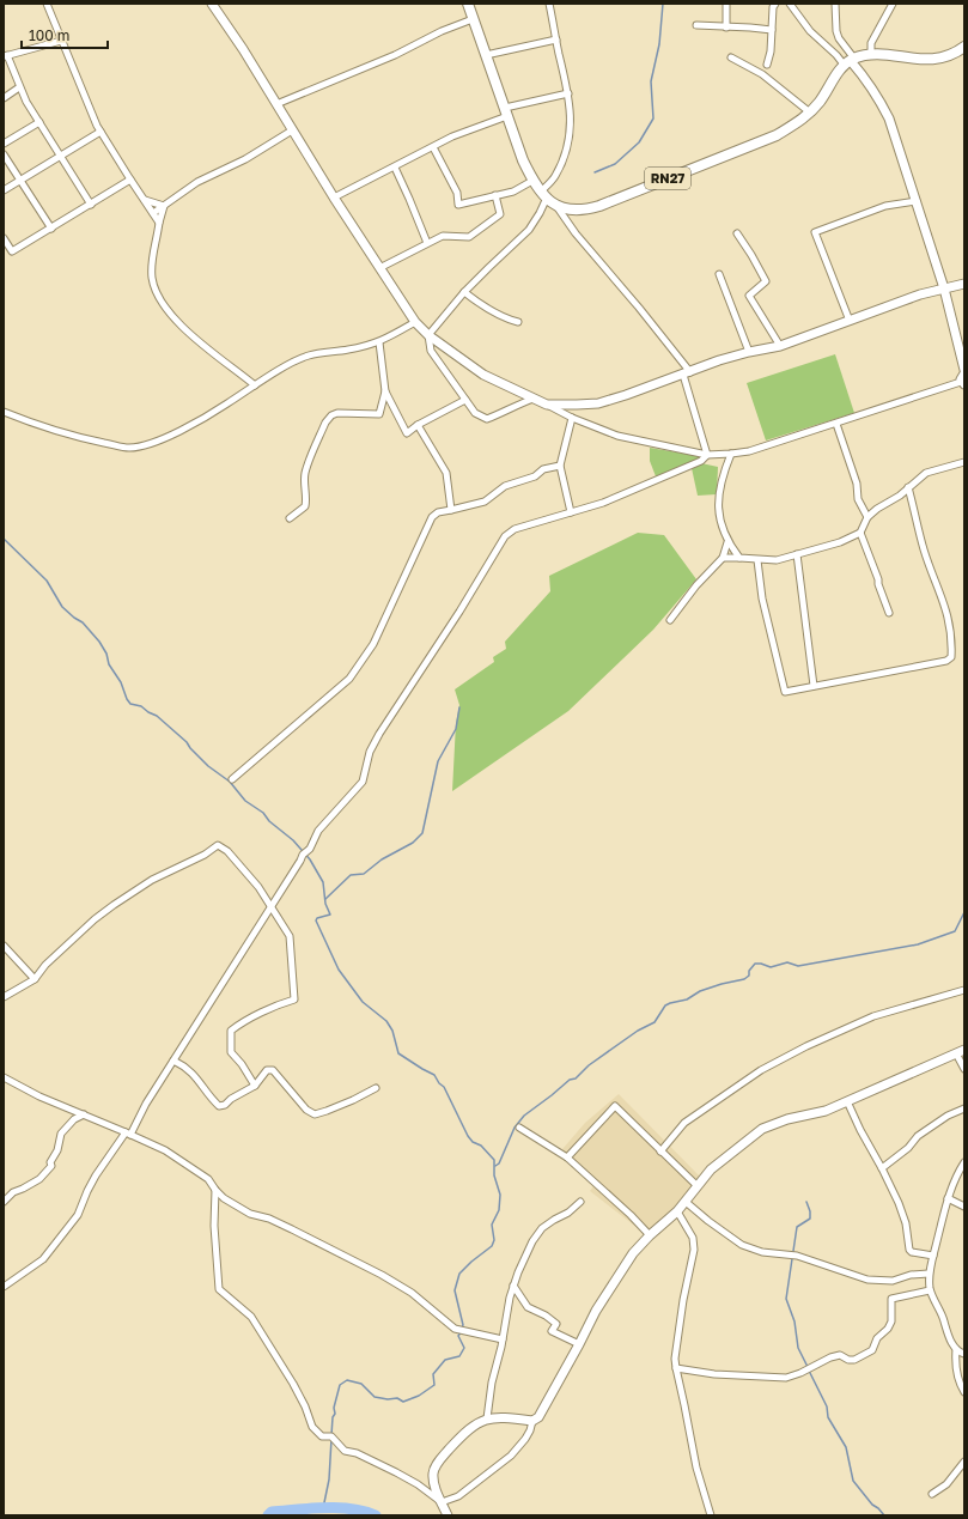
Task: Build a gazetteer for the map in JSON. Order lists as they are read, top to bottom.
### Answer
{
  "streets": {
    "main road": ["RN27"]
  },
  "scale_bar": "100 m"
}
